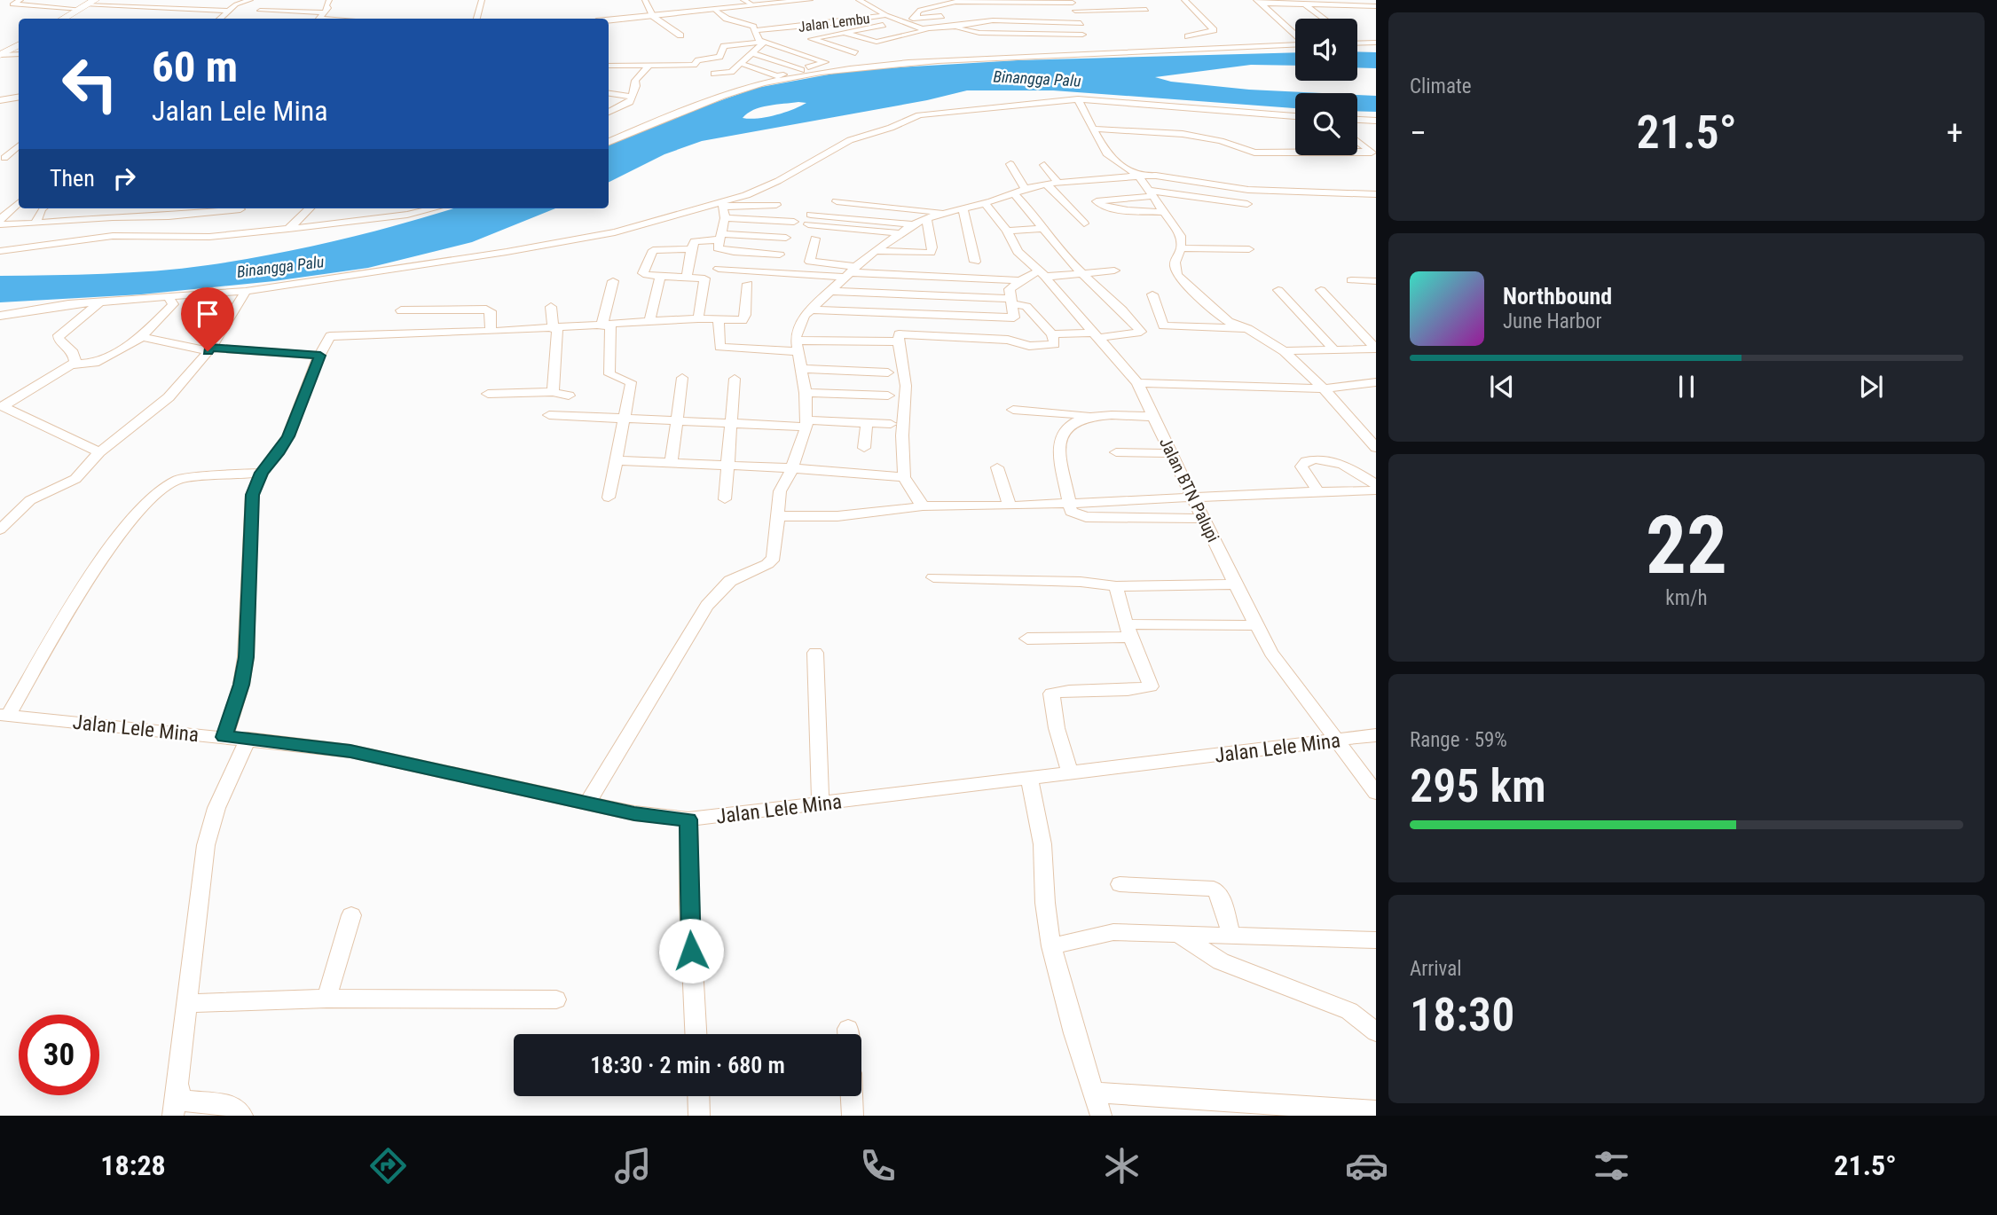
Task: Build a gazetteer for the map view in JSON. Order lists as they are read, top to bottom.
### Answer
{
  "streets": {
    "street": ["Jalan Lembu", "Jalan BTN Palupi", "Jalan Lele Mina"]
  },
  "crossings": [
    ["Jalan BTN Palupi", "Jalan Lele Mina"]
  ],
  "water": ["Binangga Palu"],
  "page": {
    "tile": [
      "Climate",
      ["22", "km/h"],
      ["Range · 59%", "295 km"],
      ["Arrival", "18:30"]
    ],
    "turn": ["60 m", "Jalan Lele Mina"],
    "heat": ["−", "21.5°", "+"],
    "then": "Then",
    "song": ["Northbound", "June Harbor"],
    "limit": "30",
    "trip": "18:30 · 2 min · 680 m",
    "tabs": ["18:28", "21.5°"]
  }
}
